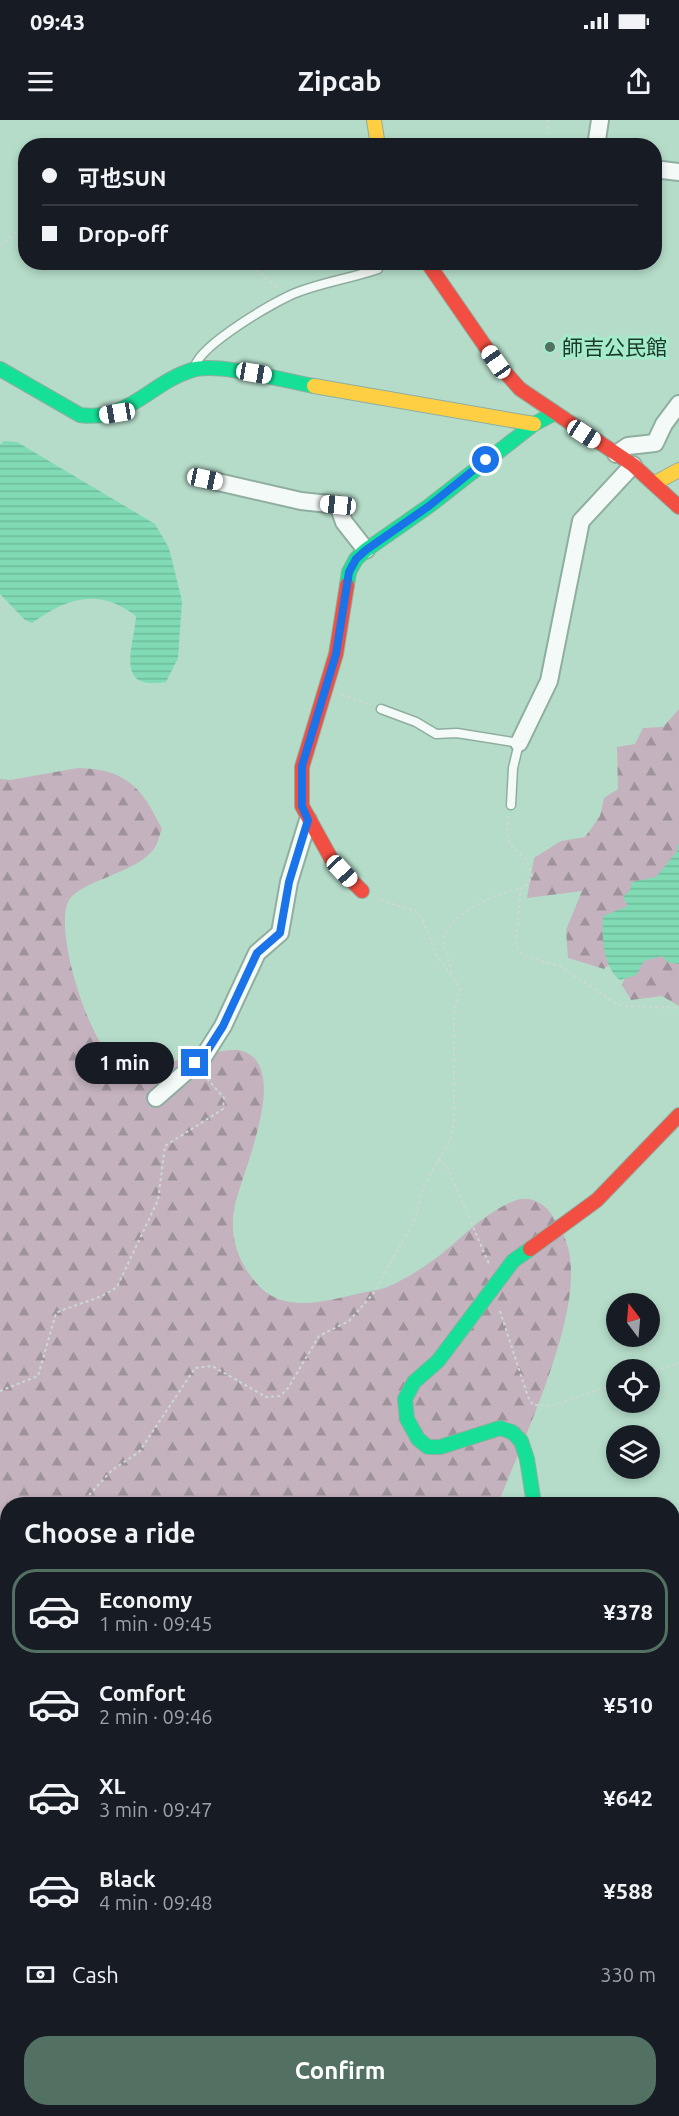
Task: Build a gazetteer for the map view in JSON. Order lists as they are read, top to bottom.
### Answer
{
  "places": ["師吉公民館"],
  "north": "top",
  "page": {
    "status": "09:43",
    "header": "Zipcab",
    "banner": ["可也SUN", "Drop-off"],
    "bubble": "1 min",
    "heading": "Choose a ride",
    "list": [
      {
        "name": "Economy",
        "note": "1 min · 09:45",
        "value": "¥378"
      },
      {
        "name": "Comfort",
        "note": "2 min · 09:46",
        "value": "¥510"
      },
      {
        "name": "XL",
        "note": "3 min · 09:47",
        "value": "¥642"
      },
      {
        "name": "Black",
        "note": "4 min · 09:48",
        "value": "¥588"
      }
    ],
    "pay": ["Cash", "330 m"],
    "buttons": "Confirm"
  }
}
